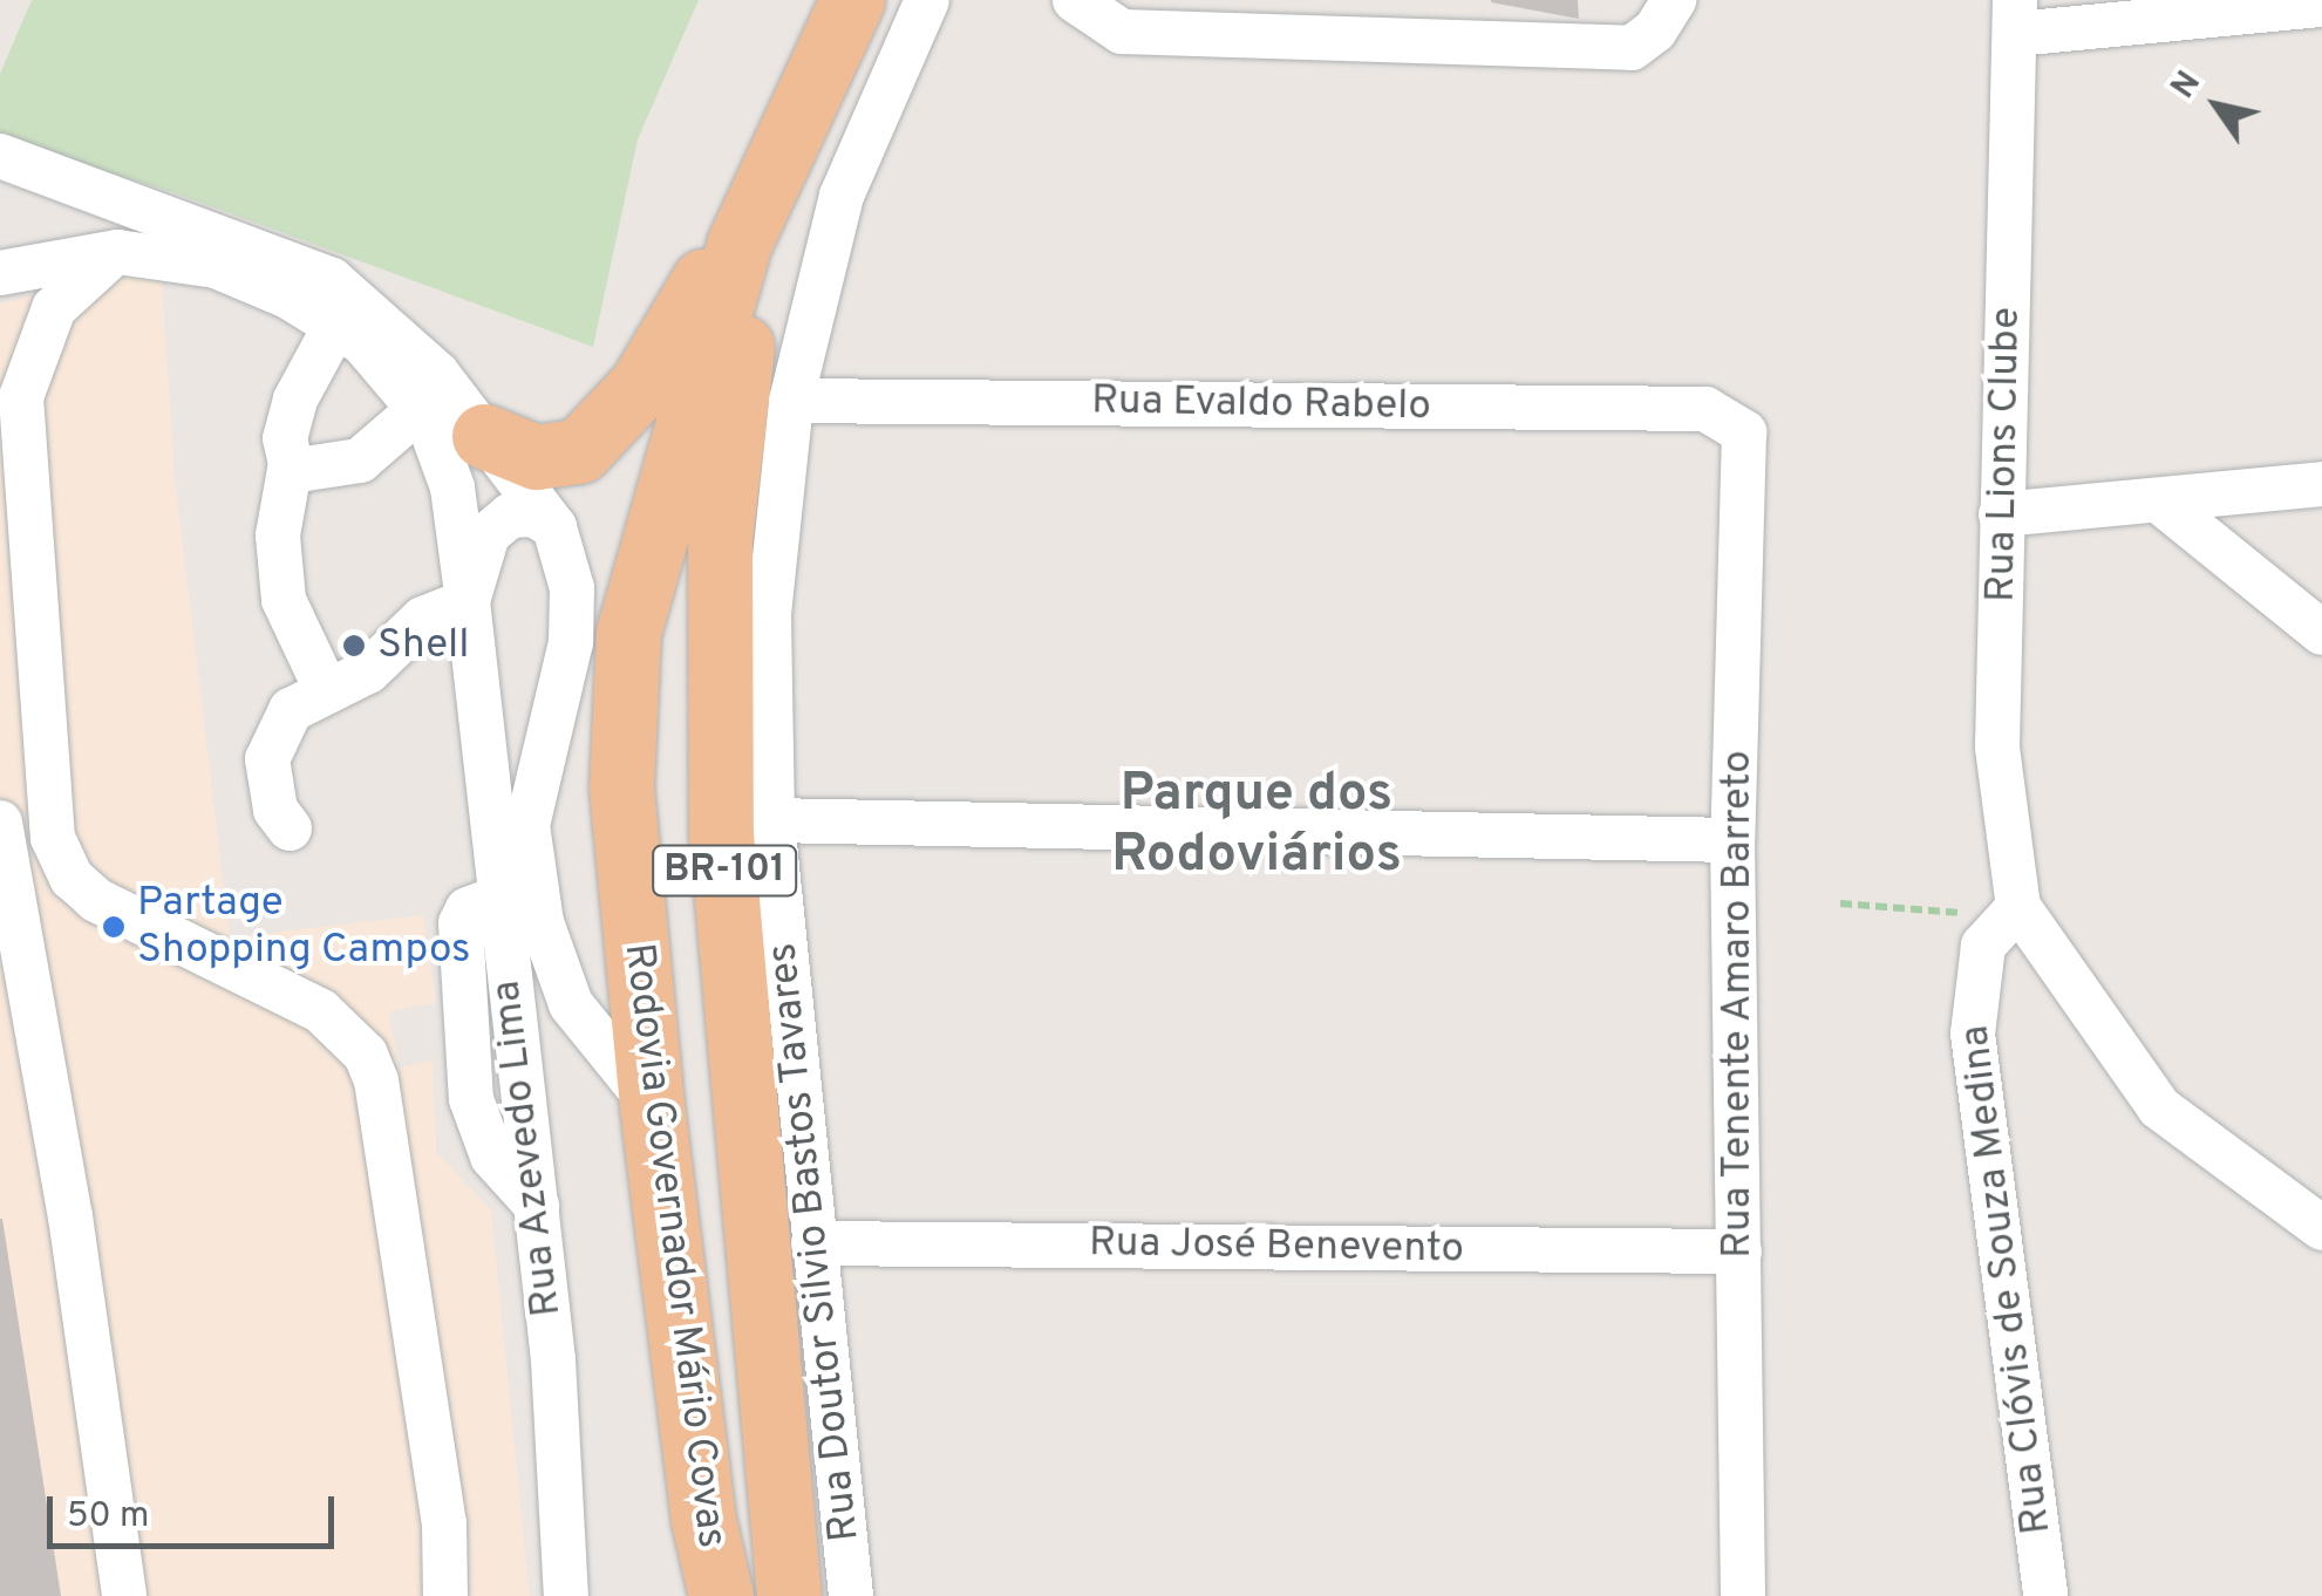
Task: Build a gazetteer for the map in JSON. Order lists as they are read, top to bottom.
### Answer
{
  "streets": {
    "highway": ["BR-101", "Rodovia Governador Mário Covas"],
    "street": [
      "Rua Evaldo Rabelo",
      "Rua Lions Clube",
      "Rua Tenente Amaro Barreto",
      "Rua Azevedo Lima",
      "Rua Doutor Silvio Bastos Tavares",
      "Rua José Benevento",
      "Rua Clóvis de Souza Medina"
    ]
  },
  "crossings": [
    ["Rua Evaldo Rabelo", "Rua Tenente Amaro Barreto"],
    ["Rua Evaldo Rabelo", "Rua Doutor Silvio Bastos Tavares"],
    ["Rua Lions Clube", "Rua Clóvis de Souza Medina"],
    ["Rua Tenente Amaro Barreto", "Rua José Benevento"],
    ["Rua Azevedo Lima", "Rodovia Governador Mário Covas"],
    ["Rua Doutor Silvio Bastos Tavares", "Rua José Benevento"]
  ],
  "districts": ["Parque dos Rodoviários"],
  "places": ["Shell", "Partage Shopping Campos"],
  "scale_bar": "50 m",
  "north": "top left"
}
